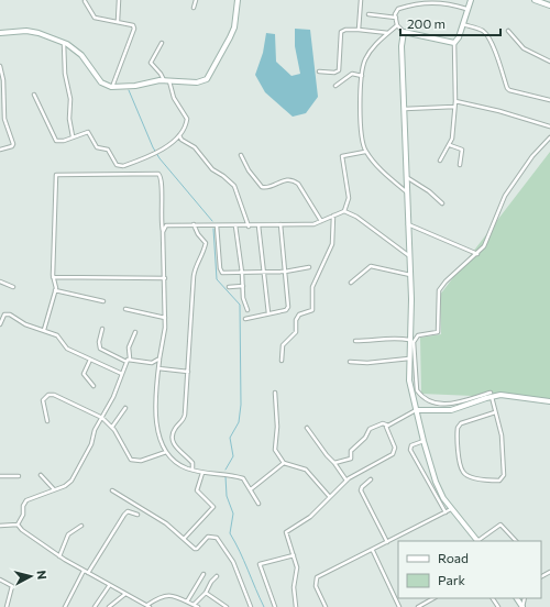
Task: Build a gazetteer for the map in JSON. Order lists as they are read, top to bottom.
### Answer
{
  "legend": ["Road", "Park"],
  "scale_bar": "200 m",
  "north": "right"
}
